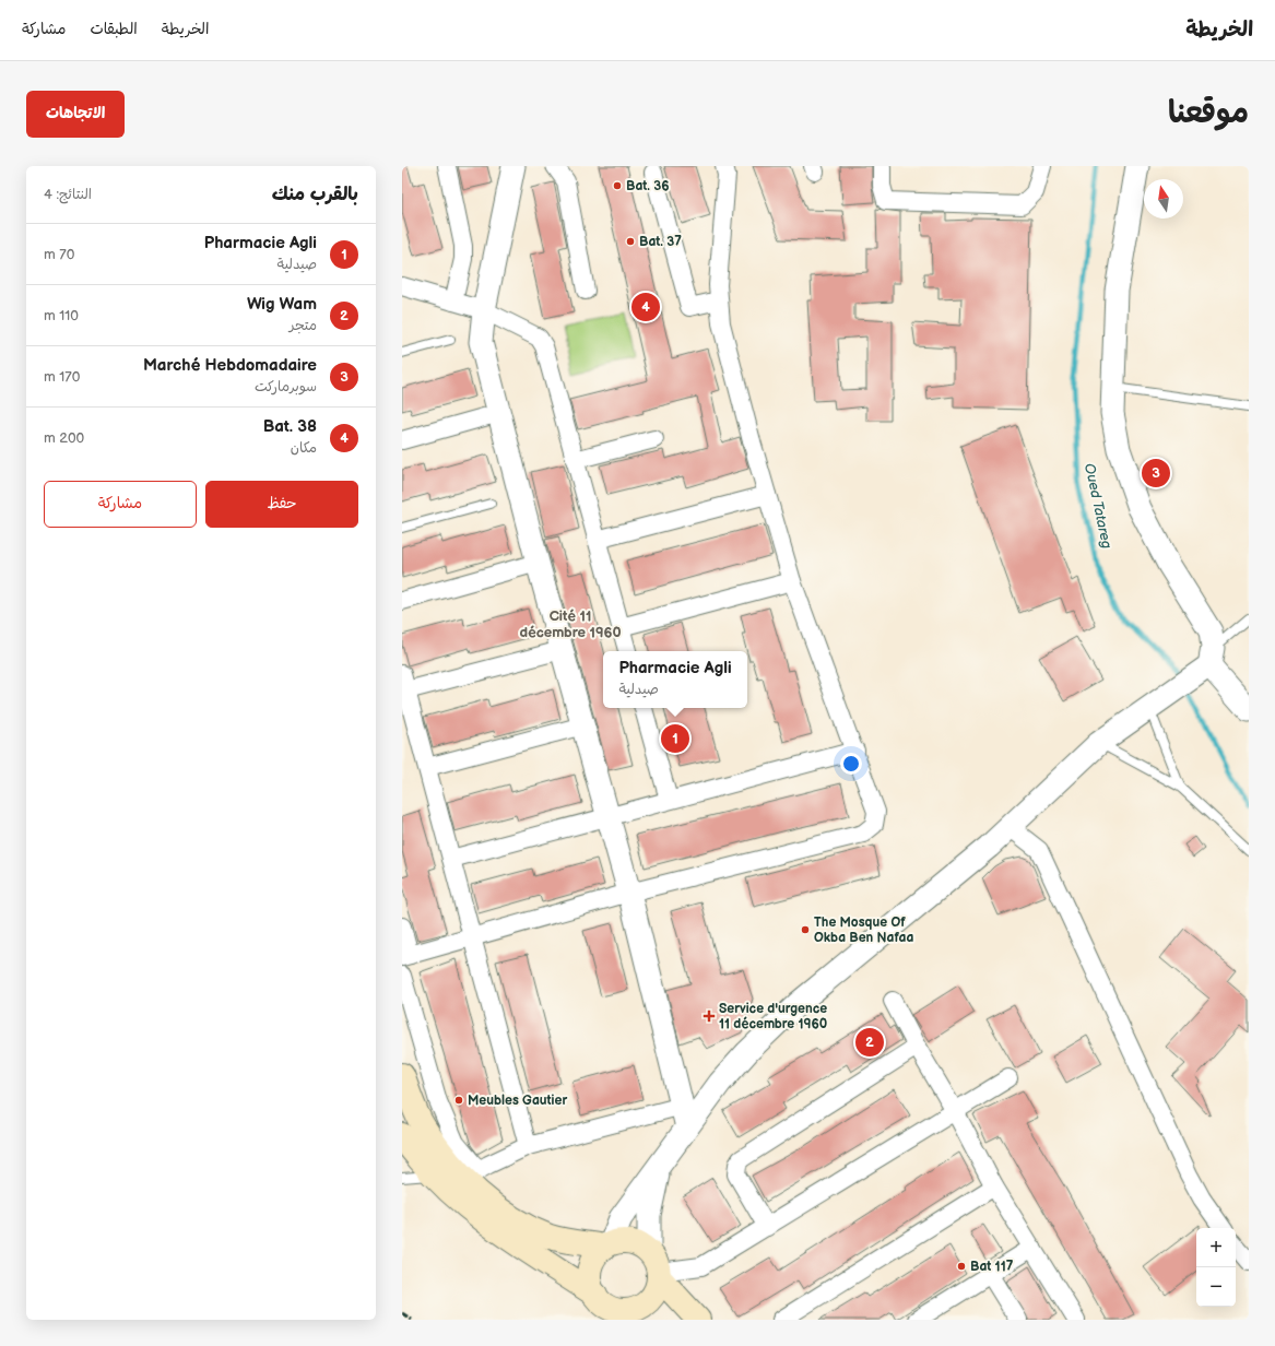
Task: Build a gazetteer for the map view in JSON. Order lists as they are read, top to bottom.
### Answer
{
  "districts": ["Cité 11 décembre 1960"],
  "water": ["Oued Tatareg"],
  "places": {
    "other": [
      "Bat. 36",
      "Bat. 37",
      "The Mosque Of Okba Ben Nafaa",
      "Meubles Gautier",
      "Bat 117"
    ],
    "health": ["Service d'urgence 11 décembre 1960"]
  },
  "north": "top",
  "page": {
    "header": "الخريطة",
    "nav": ["الخريطة", "الطبقات", "مشاركة"],
    "title": "موقعنا",
    "buttons": [
      "الاتجاهات",
      ["حفظ", "مشاركة"]
    ],
    "heading": ["بالقرب منك", "النتائج: 4"],
    "list": [
      {
        "mark": "1",
        "name": "Pharmacie Agli",
        "note": "صيدلية",
        "value": "70 m"
      },
      {
        "mark": "2",
        "name": "Wig Wam",
        "note": "متجر",
        "value": "110 m"
      },
      {
        "mark": "3",
        "name": "Marché Hebdomadaire",
        "note": "سوبرماركت",
        "value": "170 m"
      },
      {
        "mark": "4",
        "name": "Bat. 38",
        "note": "مكان",
        "value": "200 m"
      }
    ],
    "pins": [
      "4",
      "3",
      "1",
      "2"
    ],
    "popup": ["Pharmacie Agli", "صيدلية"],
    "map_buttons": ["+", "−"]
  }
}
